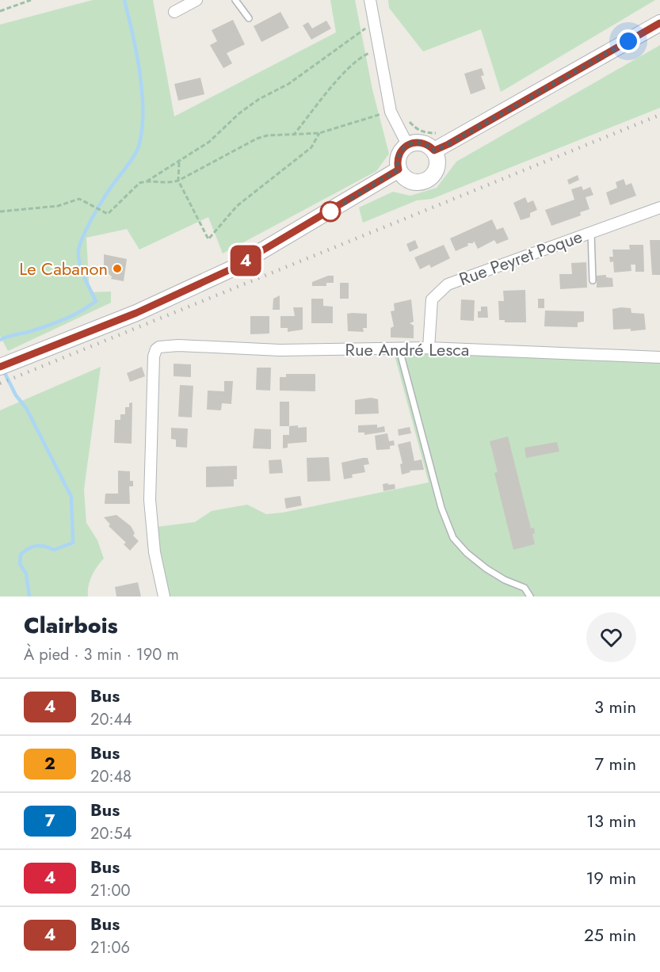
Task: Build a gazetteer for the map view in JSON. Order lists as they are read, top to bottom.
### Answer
{
  "streets": {
    "street": ["Rue Peyret Poque", "Rue André Lesca"]
  },
  "crossings": [
    ["Rue Peyret Poque", "Rue André Lesca"]
  ],
  "places": ["Le Cabanon"],
  "lines": ["bus line 4"],
  "page": {
    "on_map": "4",
    "heading": ["Clairbois", "À pied · 3 min · 190 m"],
    "list": [
      {
        "mark": "4",
        "name": "Bus",
        "note": "20:44",
        "value": "3 min"
      },
      {
        "mark": "2",
        "name": "Bus",
        "note": "20:48",
        "value": "7 min"
      },
      {
        "mark": "7",
        "name": "Bus",
        "note": "20:54",
        "value": "13 min"
      },
      {
        "mark": "4",
        "name": "Bus",
        "note": "21:00",
        "value": "19 min"
      },
      {
        "mark": "4",
        "name": "Bus",
        "note": "21:06",
        "value": "25 min"
      }
    ]
  }
}
